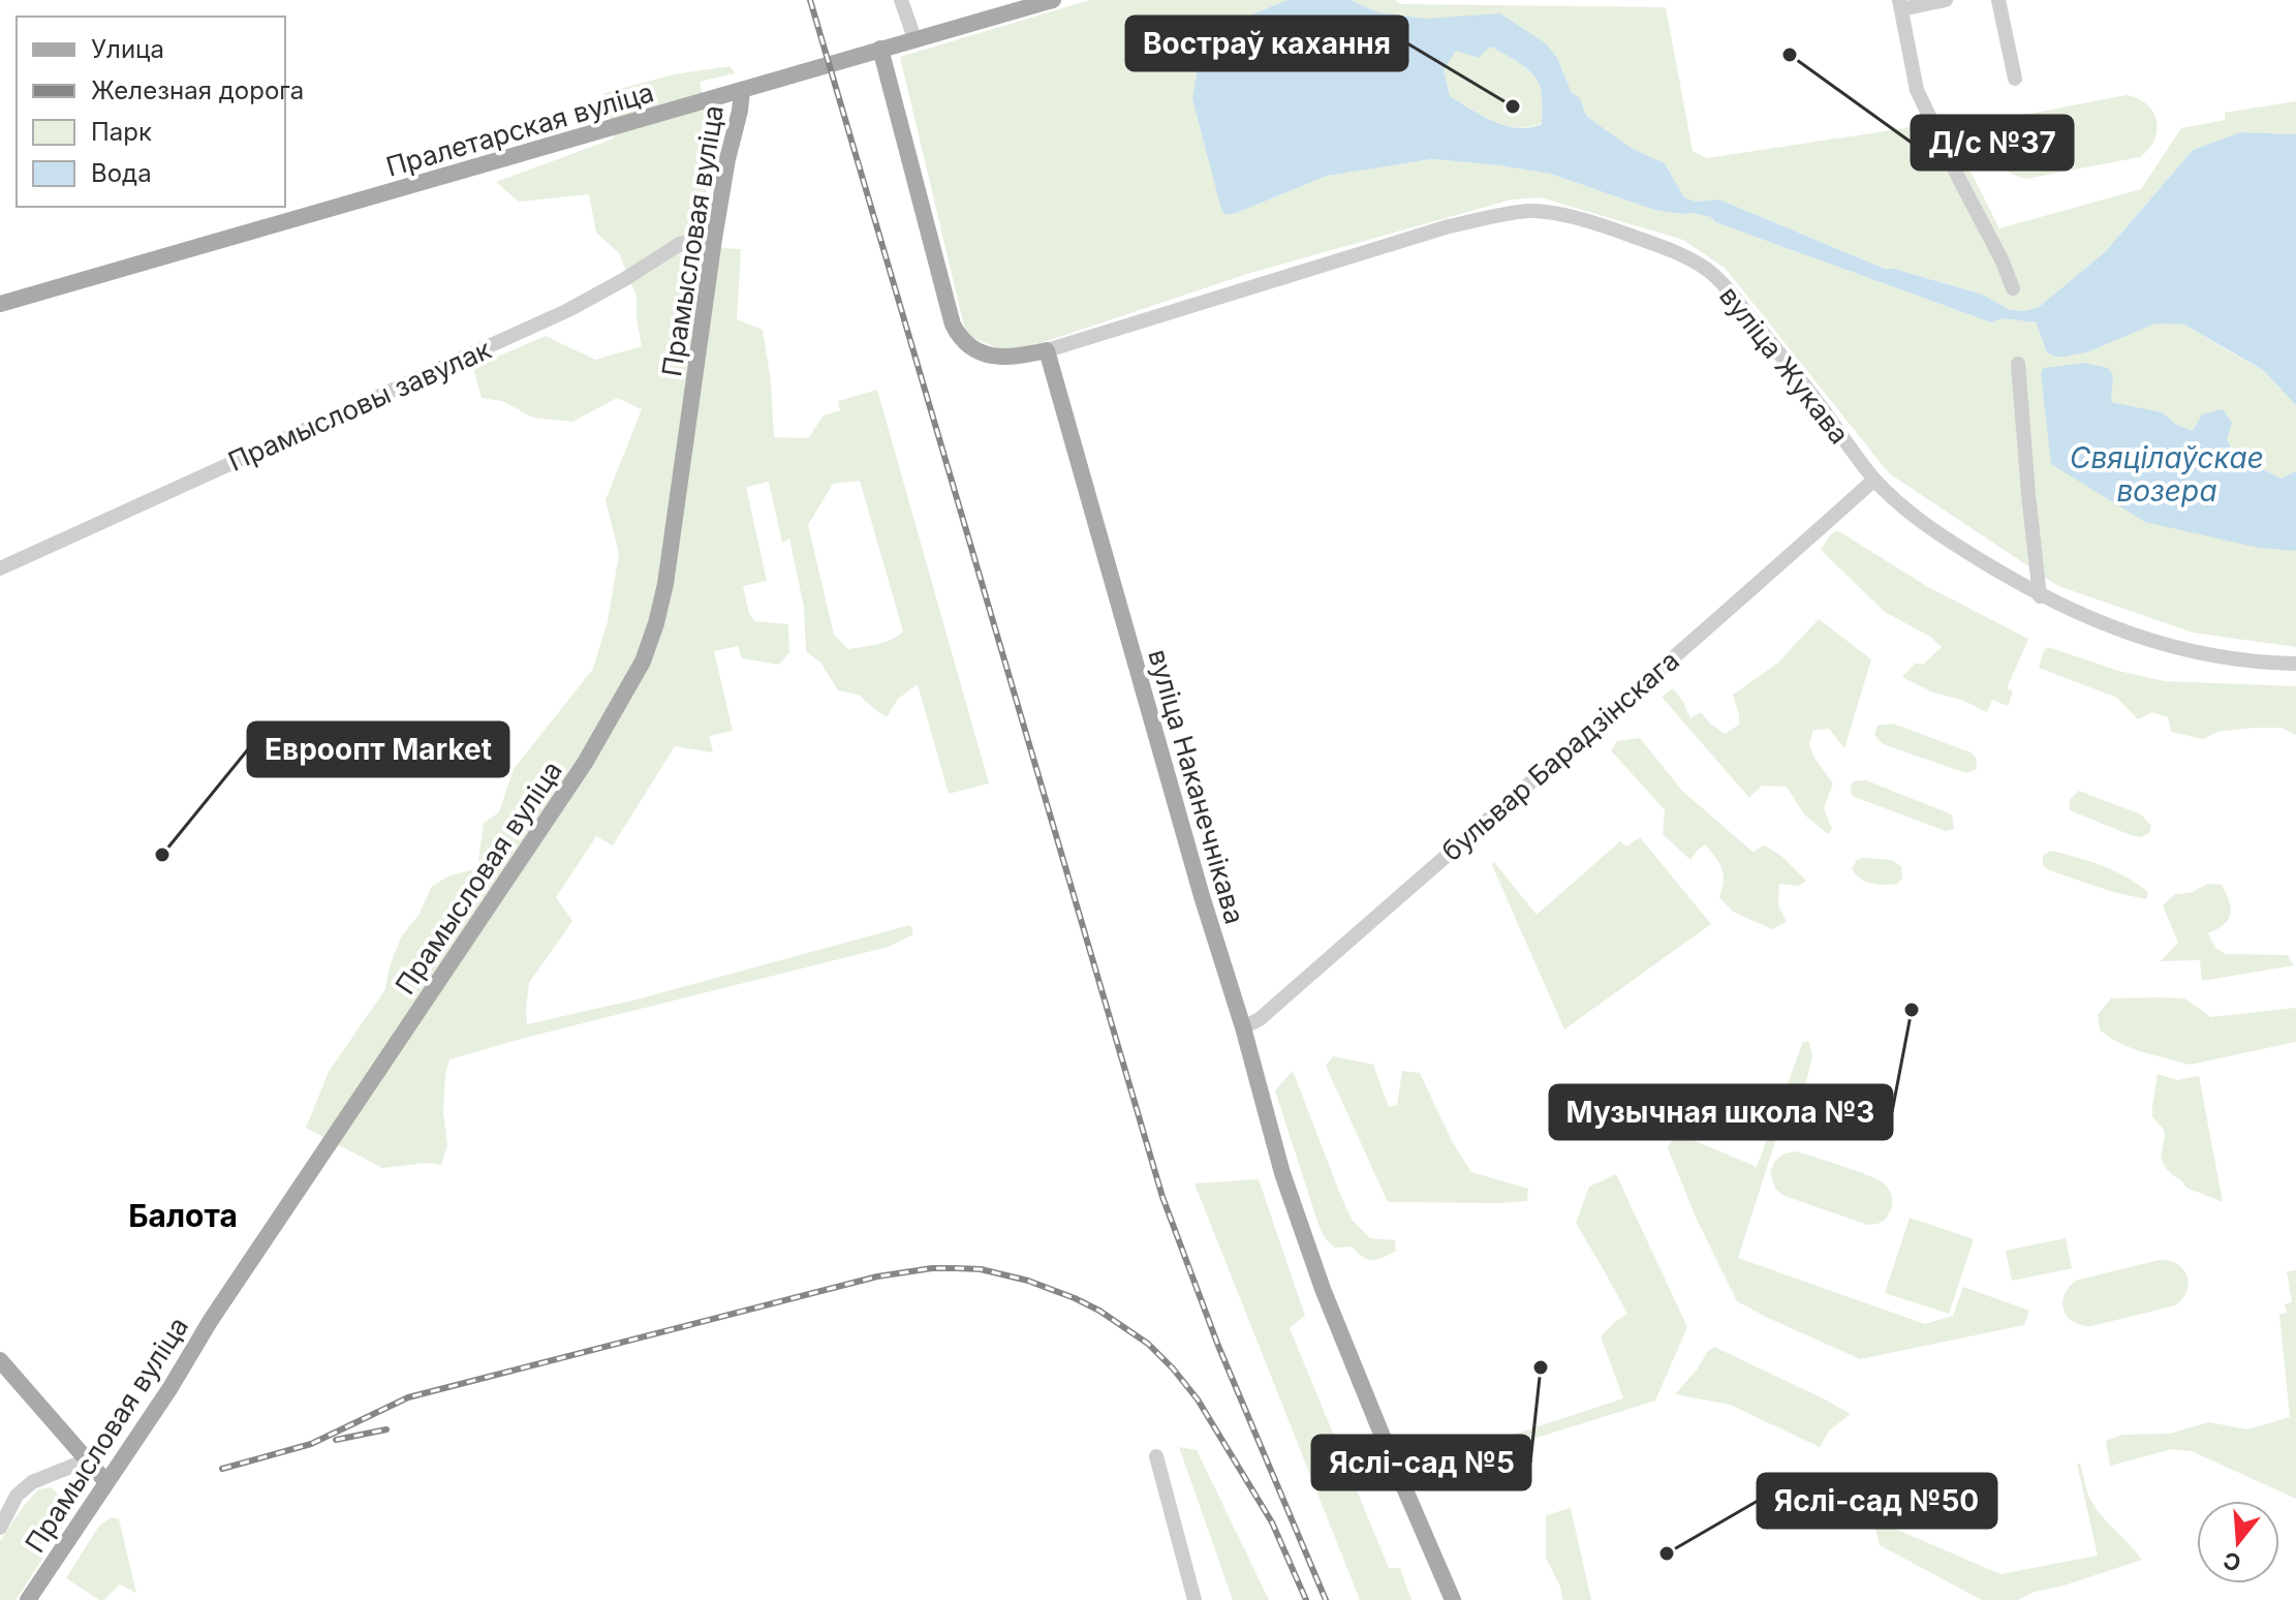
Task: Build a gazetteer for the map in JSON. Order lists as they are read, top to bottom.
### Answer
{
  "streets": {
    "main road": ["Пралетарская вуліца", "Прамысловая вуліца", "вуліца Наканечнікава"],
    "street": ["вуліца Жукава", "Прамысловы завулак", "бульвар Барадзінскага"]
  },
  "crossings": [
    ["Пралетарская вуліца", "Прамысловая вуліца"],
    ["Прамысловая вуліца", "Прамысловы завулак"],
    ["вуліца Жукава", "бульвар Барадзінскага"],
    ["вуліца Жукава", "вуліца Наканечнікава"],
    ["бульвар Барадзінскага", "вуліца Наканечнікава"]
  ],
  "districts": ["Балота"],
  "water": ["Свяцілаўскае возера"],
  "places": [
    "Д/с №37",
    "Востраў кахання",
    "Евроопт Market",
    "Музычная школа №3",
    "Яслі-сад №5",
    "Яслі-сад №50"
  ],
  "legend": [
    "Улица",
    "Железная дорога",
    "Парк",
    "Вода"
  ],
  "north": "bottom"
}
